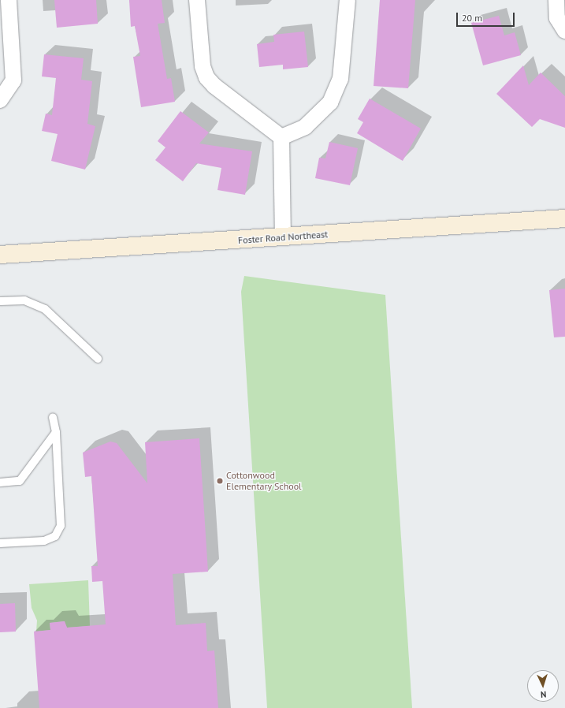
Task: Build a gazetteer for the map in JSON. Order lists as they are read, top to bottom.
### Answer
{
  "streets": {
    "street": ["Foster Road Northeast"]
  },
  "places": ["Cottonwood Elementary School"],
  "scale_bar": "20 m",
  "north": "bottom"
}
